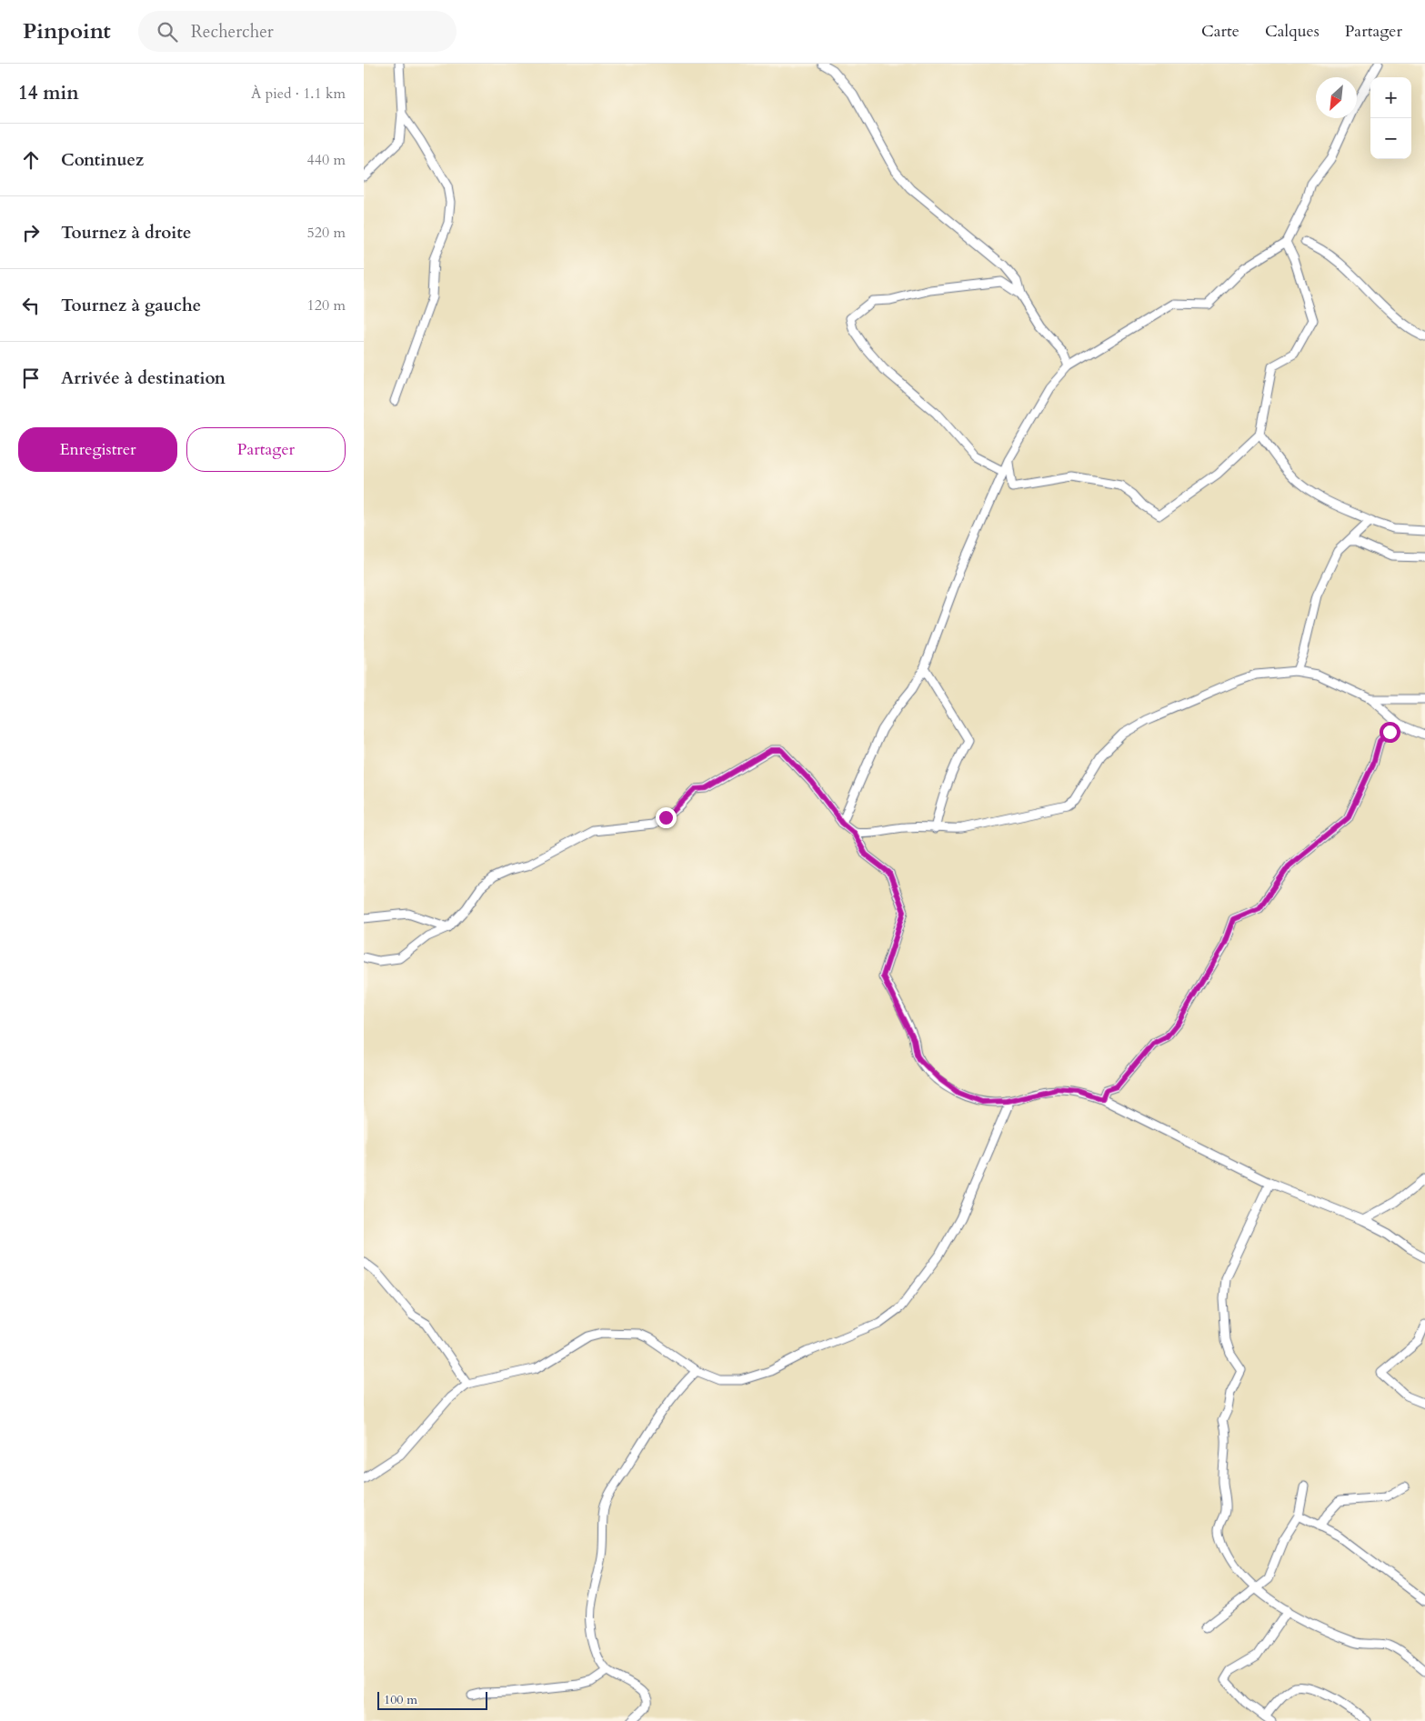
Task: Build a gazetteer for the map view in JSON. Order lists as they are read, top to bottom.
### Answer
{
  "scale_bar": "100 m",
  "north": "bottom left",
  "page": {
    "header": "Pinpoint",
    "search": "Rechercher",
    "nav": ["Carte", "Calques", "Partager"],
    "heading": ["14 min", "À pied · 1.1 km"],
    "map_buttons": ["+", "−"],
    "list": [
      ["Continuez", "440 m"],
      ["Tournez à droite", "520 m"],
      ["Tournez à gauche", "120 m"],
      "Arrivée à destination"
    ],
    "buttons": ["Enregistrer", "Partager"],
    "scale": "100 m"
  }
}
